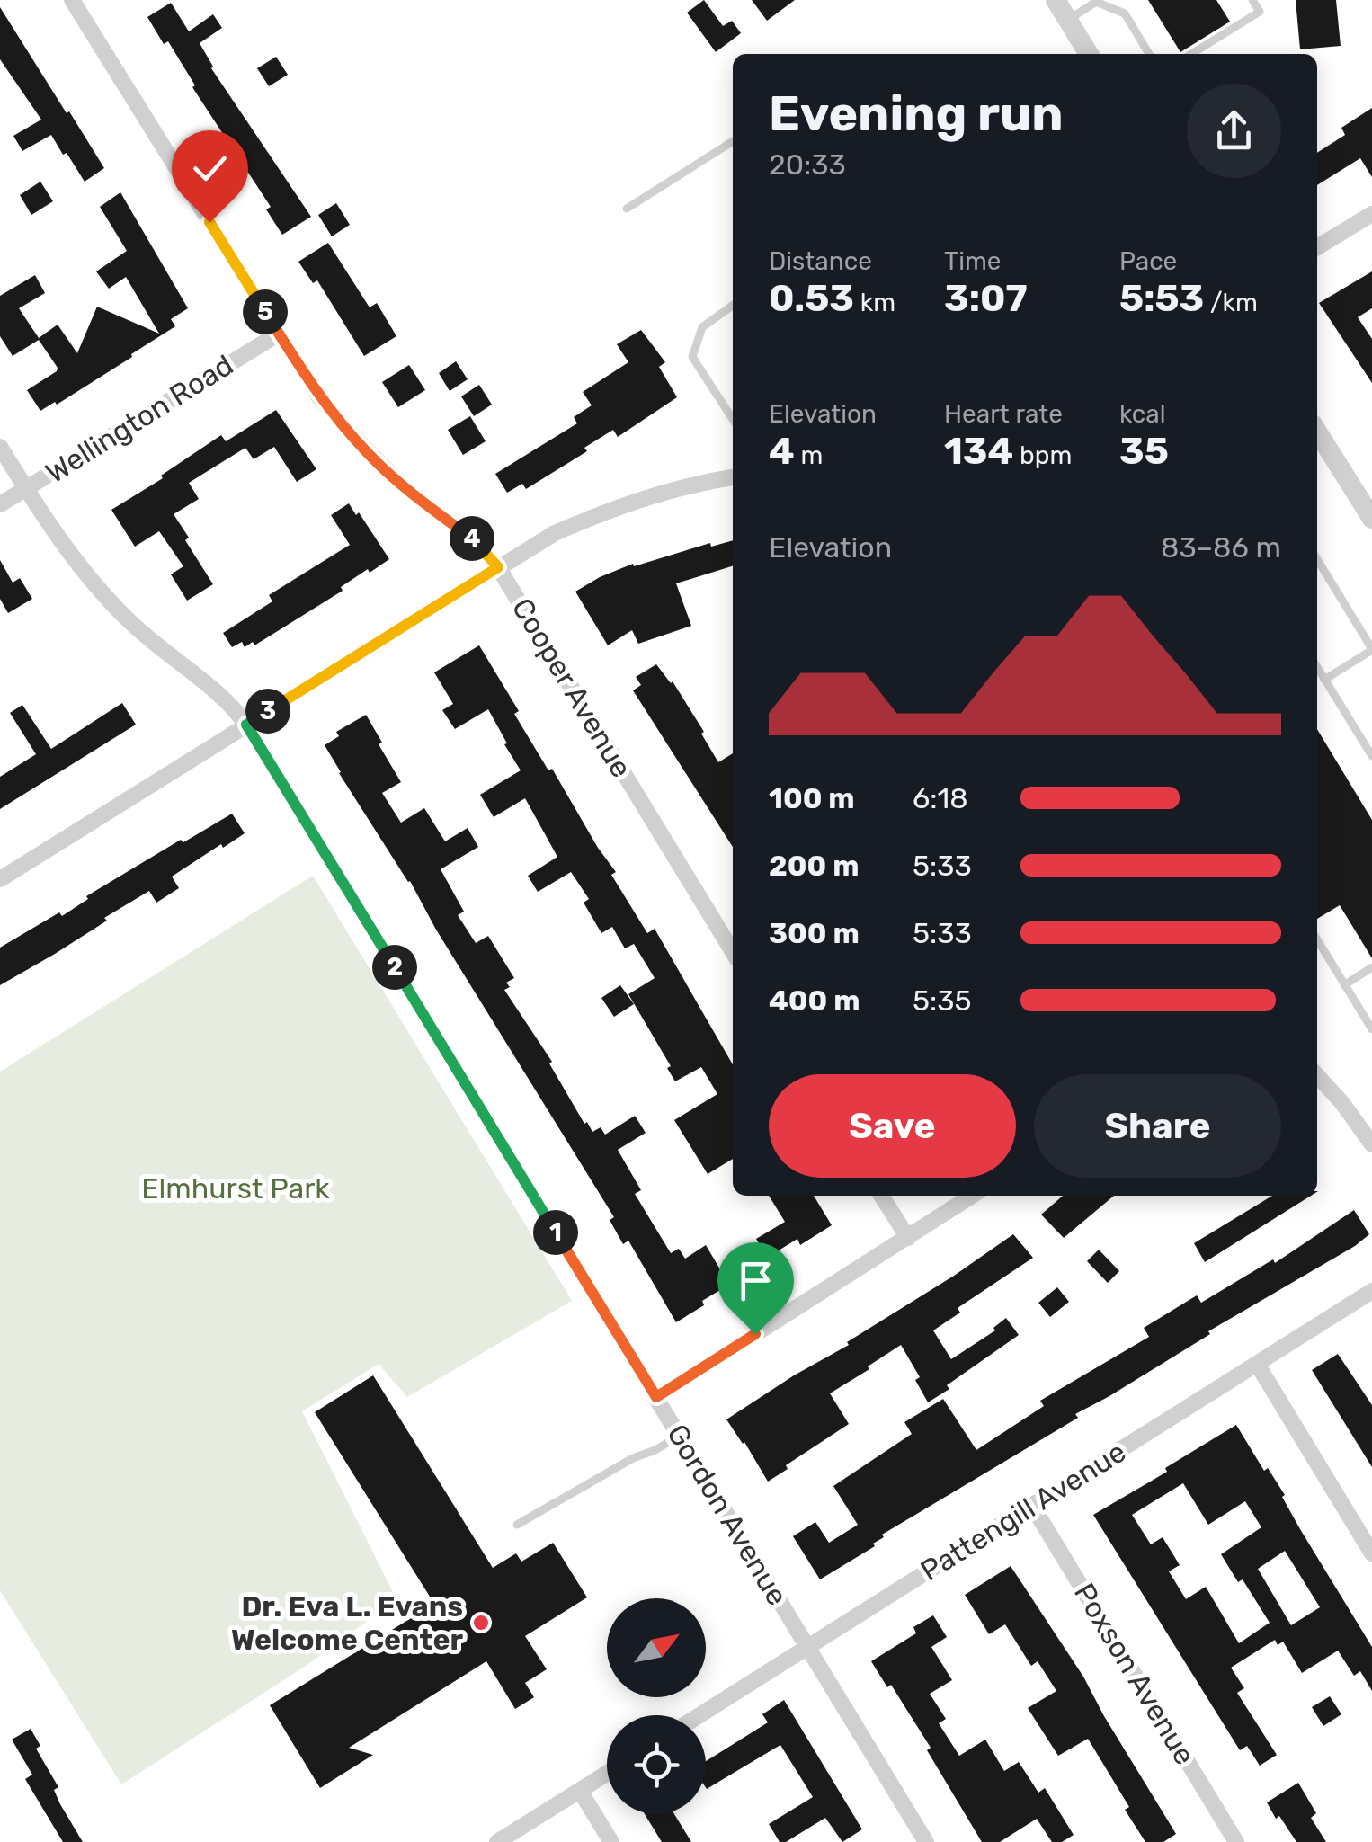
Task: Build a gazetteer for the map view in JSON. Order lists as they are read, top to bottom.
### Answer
{
  "streets": {
    "street": [
      "Wellington Road",
      "Cooper Avenue",
      "Pattengill Avenue",
      "Gordon Avenue",
      "Poxson Avenue"
    ]
  },
  "crossings": [
    ["Wellington Road", "Cooper Avenue"],
    ["Wellington Road", "Gordon Avenue"],
    ["Pattengill Avenue", "Gordon Avenue"],
    ["Pattengill Avenue", "Poxson Avenue"]
  ],
  "parks": ["Elmhurst Park"],
  "places": ["Dr. Eva L. Evans Welcome Center"],
  "north": "top right",
  "page": {
    "heading": ["Evening run", "20:33"],
    "stats": [
      ["Distance", "0.53 km"],
      ["Time", "3:07"],
      ["Pace", "5:53 /km"],
      ["Elevation", "4 m"],
      ["Heart rate", "134 bpm"],
      ["kcal", "35"]
    ],
    "pins": [
      "5",
      "4",
      "3",
      "2",
      "1"
    ],
    "chart": ["Elevation", "83–86 m"],
    "list": [
      {
        "name": "100 m",
        "note": "6:18"
      },
      {
        "name": "200 m",
        "note": "5:33"
      },
      {
        "name": "300 m",
        "note": "5:33"
      },
      {
        "name": "400 m",
        "note": "5:35"
      }
    ],
    "buttons": ["Save", "Share"]
  }
}
